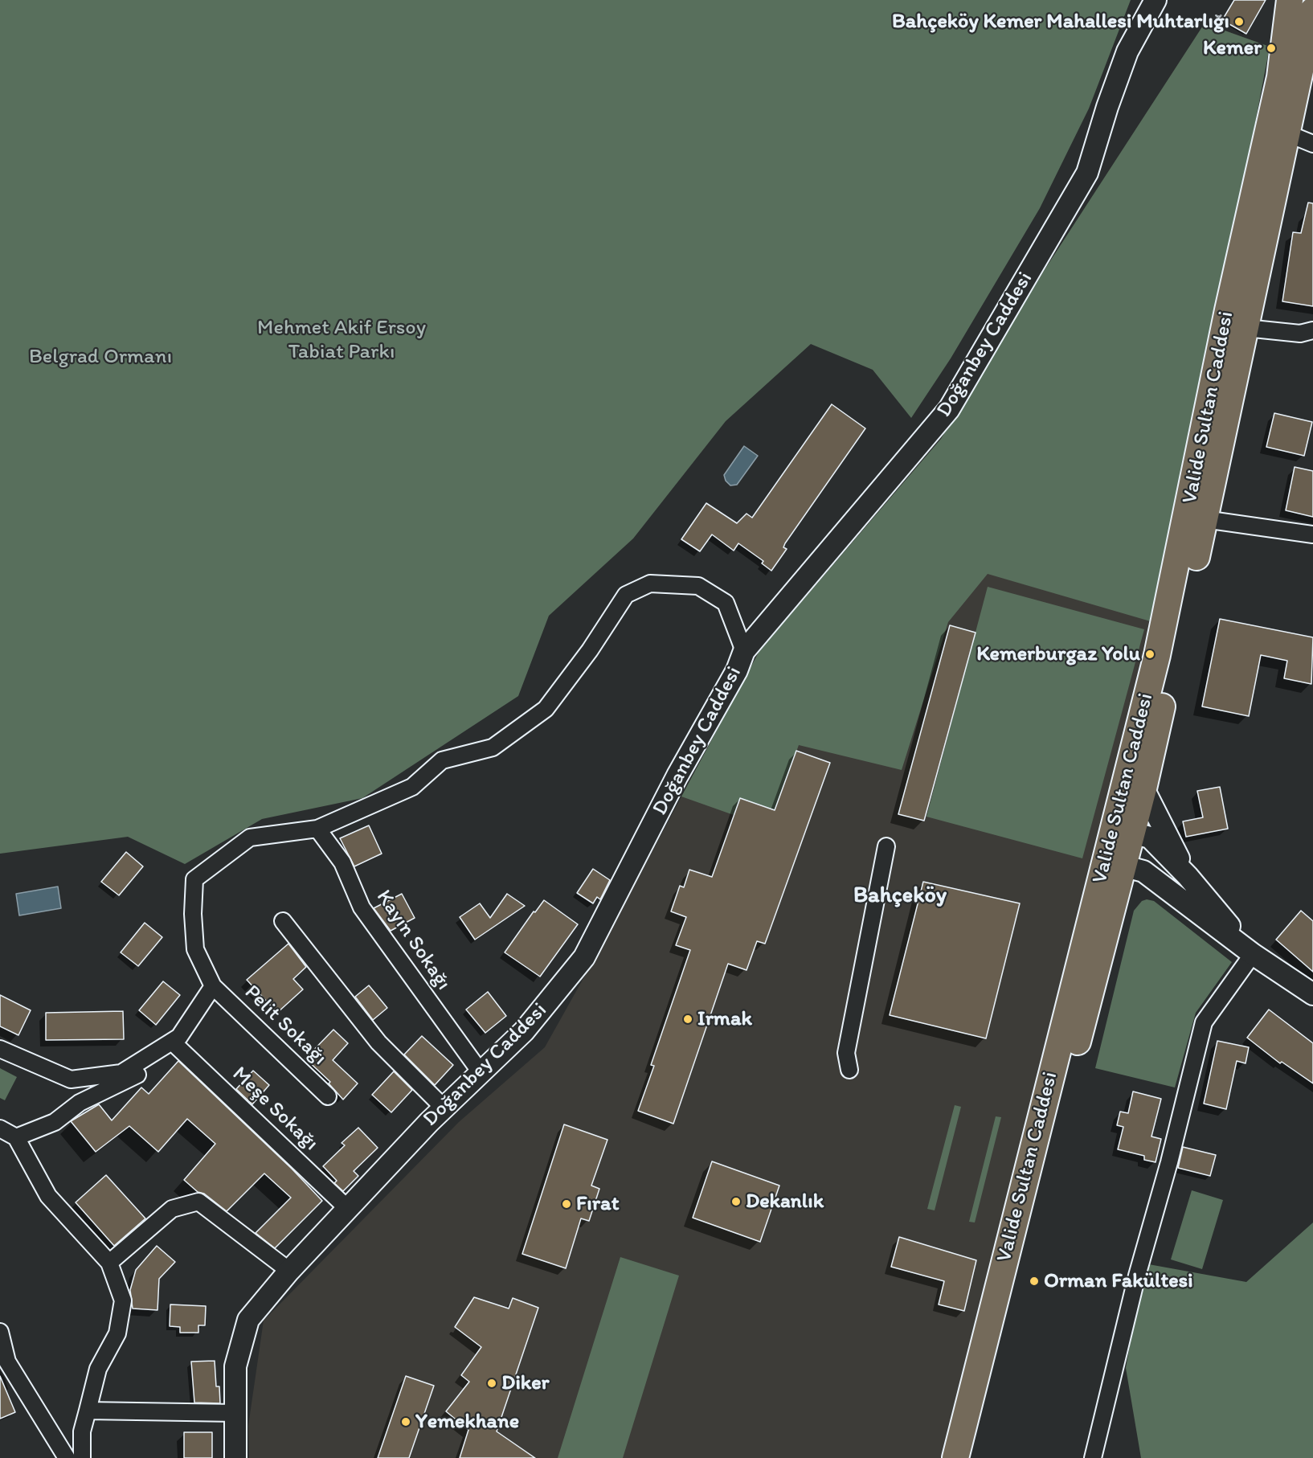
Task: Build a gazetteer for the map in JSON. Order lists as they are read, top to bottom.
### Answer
{
  "streets": {
    "main road": ["Valide Sultan Caddesi"],
    "street": [
      "Doğanbey Caddesi",
      "Kayın Sokağı",
      "Pelit Sokağı",
      "Meşe Sokağı"
    ]
  },
  "crossings": [
    ["Doğanbey Caddesi", "Kayın Sokağı"],
    ["Doğanbey Caddesi", "Meşe Sokağı"]
  ],
  "districts": ["Bahçeköy"],
  "parks": ["Mehmet Akif Ersoy Tabiat Parkı", "Belgrad Ormanı"],
  "places": [
    "Bahçeköy Kemer Mahallesi Muhtarlığı",
    "Kemer",
    "Kemerburgaz Yolu",
    "Irmak",
    "Dekanlık",
    "Fırat",
    "Orman Fakültesi",
    "Diker",
    "Yemekhane"
  ]
}
